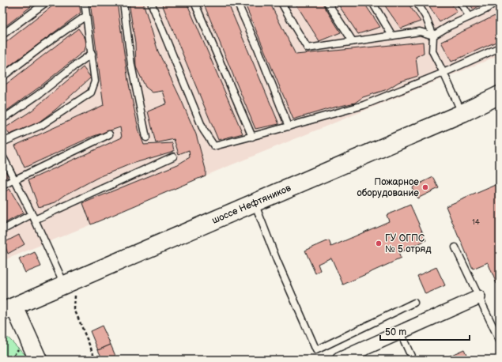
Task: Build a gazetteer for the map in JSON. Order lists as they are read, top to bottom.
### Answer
{
  "streets": {
    "main road": ["шоссе Нефтяников"]
  },
  "places": ["Пожарное оборудование", "ГУ ОГПС № 5 отряд"],
  "house_numbers": ["14"],
  "scale_bar": "50 m"
}
